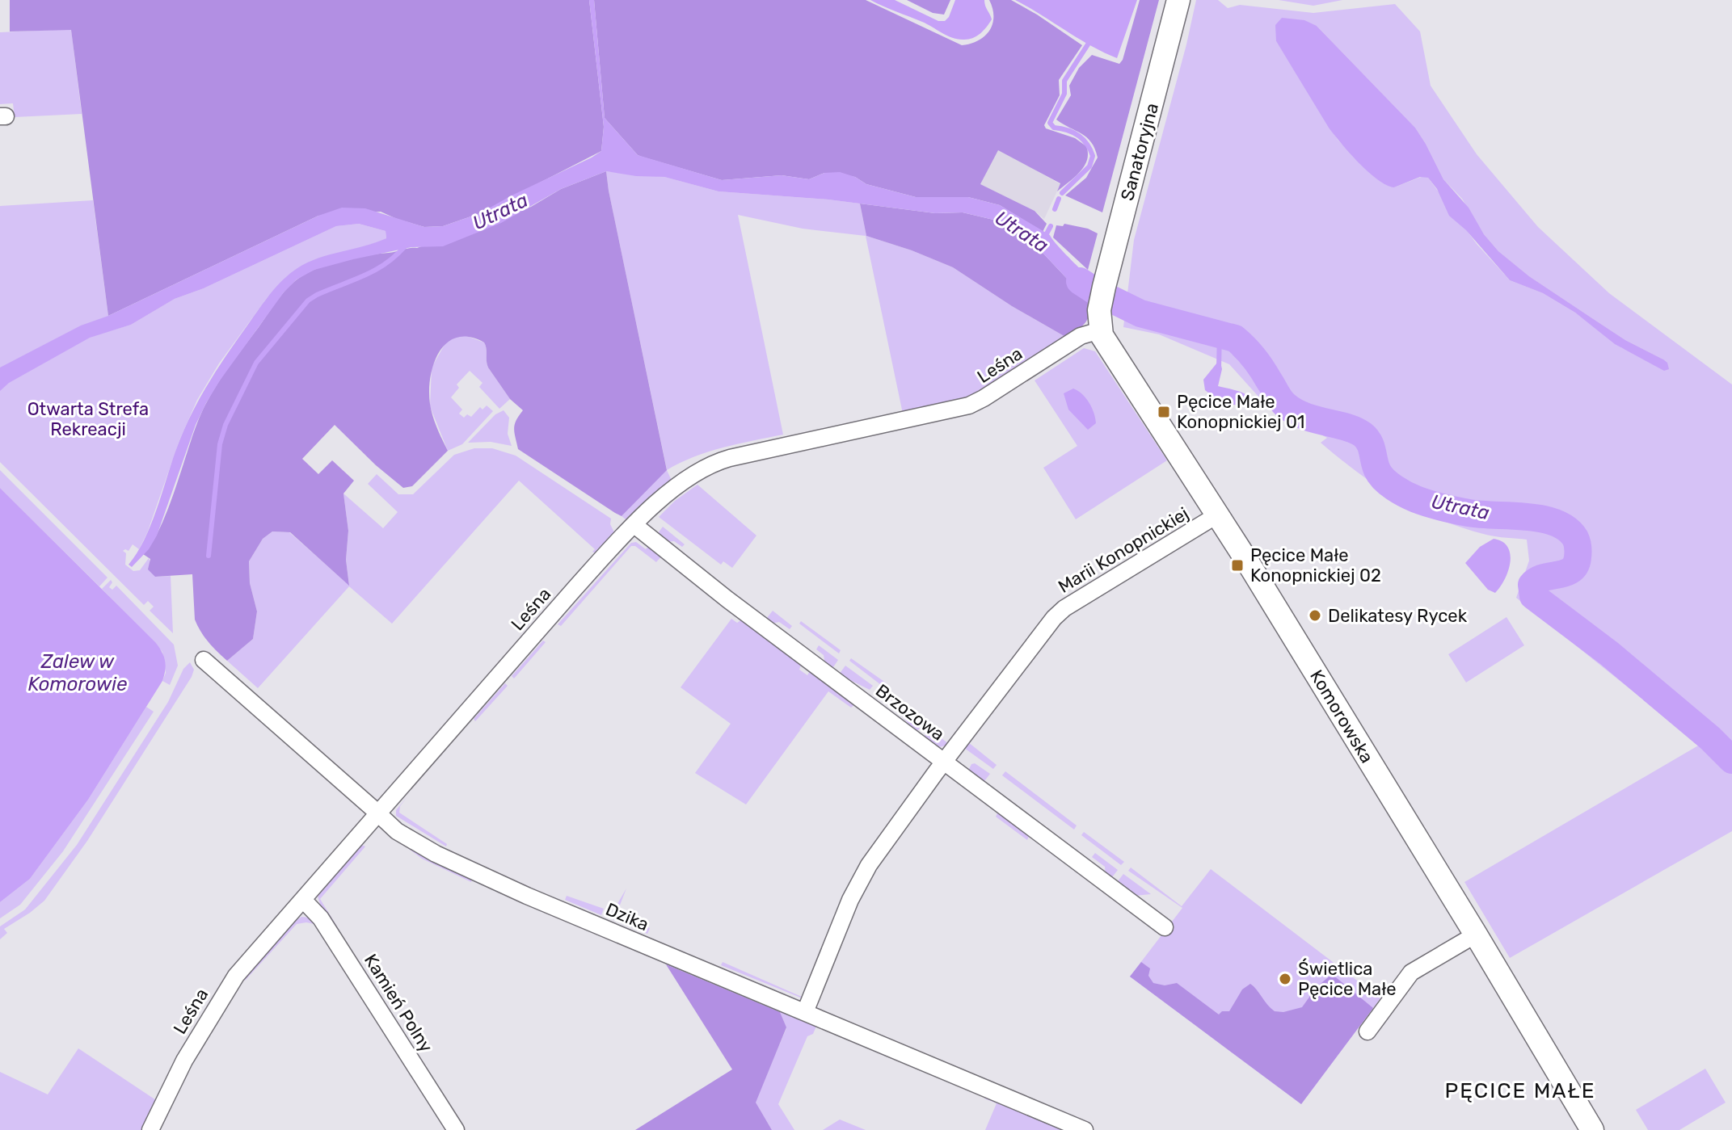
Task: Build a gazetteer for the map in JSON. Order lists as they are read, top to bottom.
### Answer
{
  "streets": {
    "street": [
      "Sanatoryjna",
      "Leśna",
      "Marii Konopnickiej",
      "Brzozowa",
      "Komorowska",
      "Dzika",
      "Kamień Polny"
    ]
  },
  "crossings": [
    ["Sanatoryjna", "Leśna"],
    ["Sanatoryjna", "Komorowska"],
    ["Leśna", "Brzozowa"],
    ["Leśna", "Komorowska"],
    ["Leśna", "Dzika"],
    ["Leśna", "Kamień Polny"],
    ["Marii Konopnickiej", "Brzozowa"],
    ["Marii Konopnickiej", "Komorowska"],
    ["Marii Konopnickiej", "Dzika"]
  ],
  "districts": ["PĘCICE MAŁE"],
  "water": ["Utrata", "Zalew w Komorowie"],
  "parks": ["Otwarta Strefa Rekreacji"],
  "places": {
    "transit": ["Pęcice Małe Konopnickiej 01", "Pęcice Małe Konopnickiej 02"],
    "other": ["Delikatesy Rycek", "Świetlica Pęcice Małe"]
  }
}
